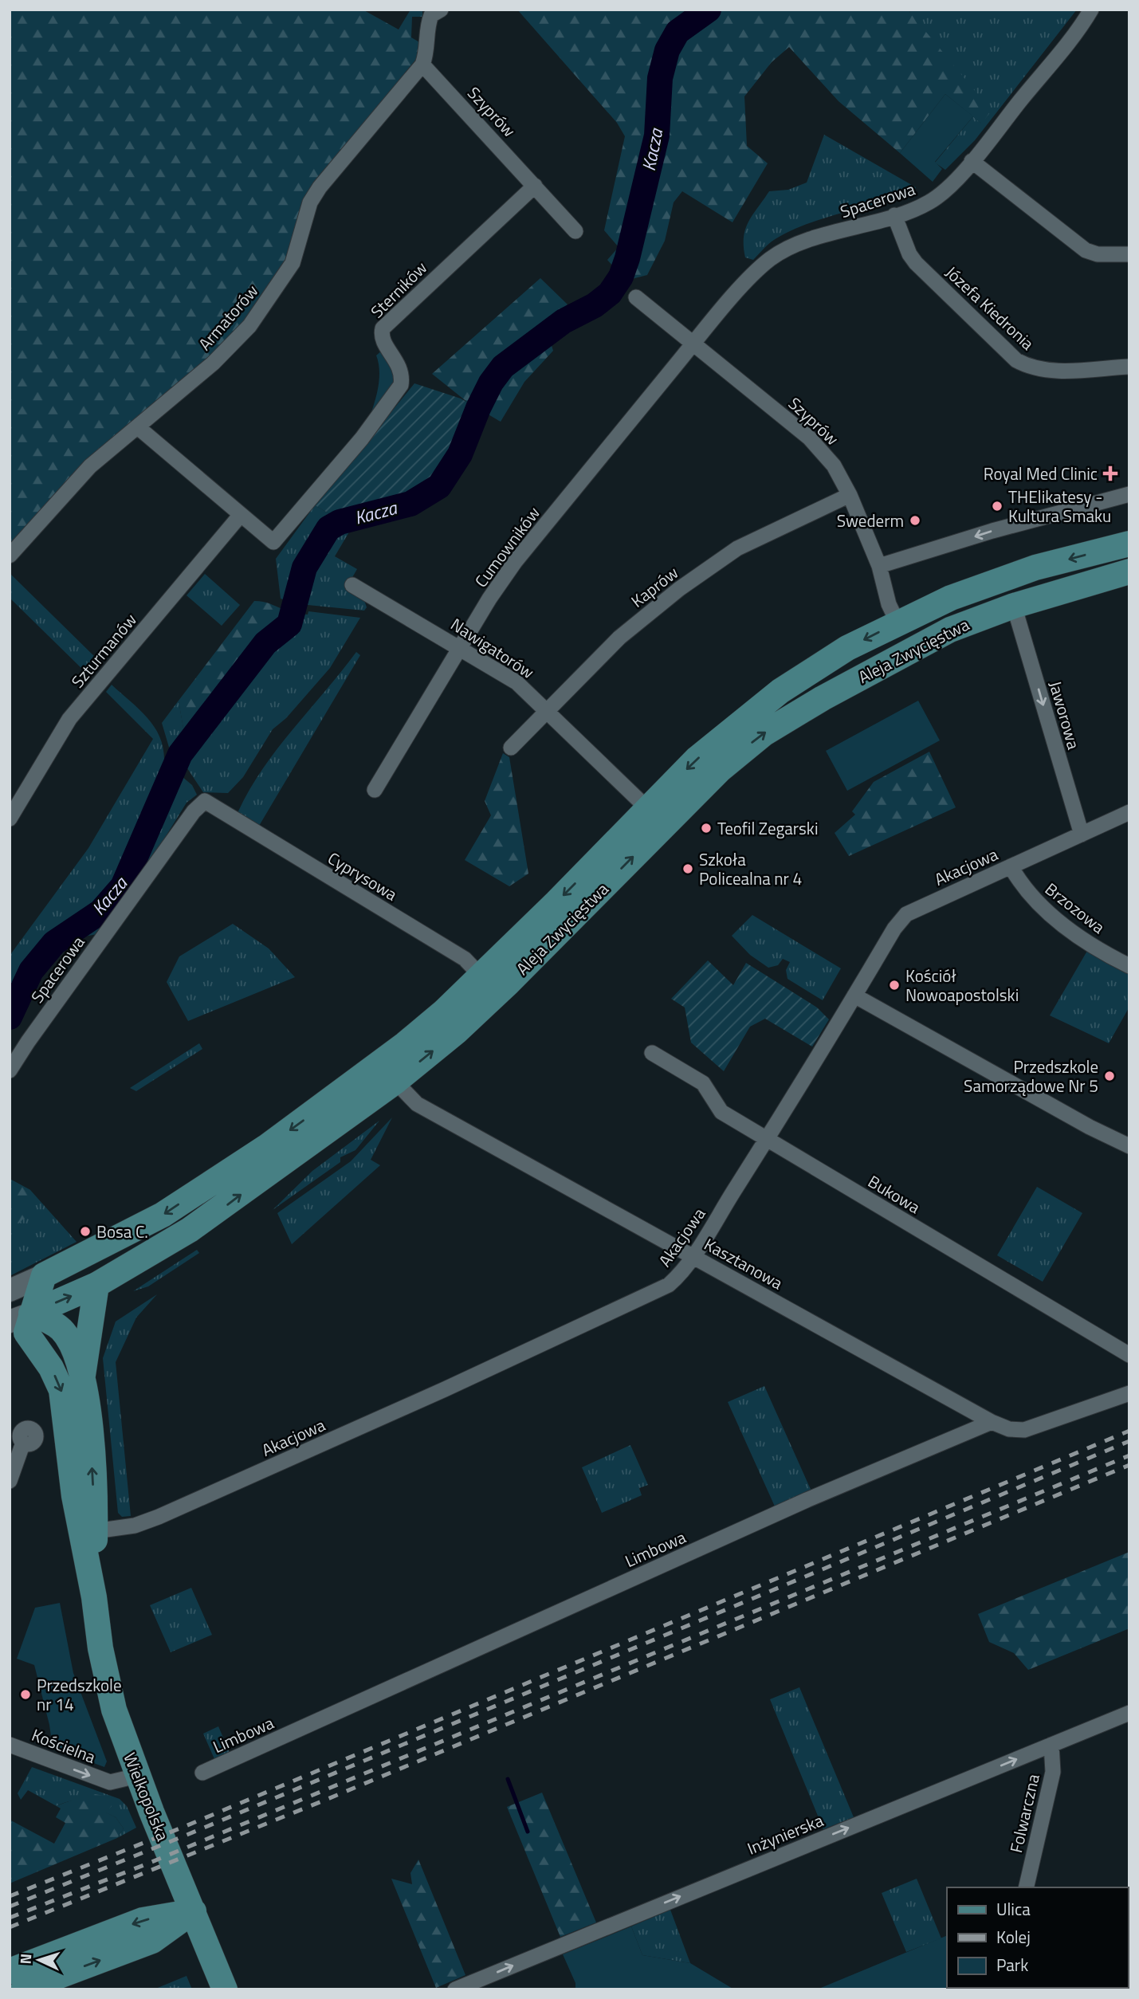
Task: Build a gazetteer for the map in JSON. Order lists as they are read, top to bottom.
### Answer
{
  "streets": {
    "main road": ["Aleja Zwycięstwa", "Wielkopolska"],
    "street": [
      "Szyprów",
      "Spacerowa",
      "Sterników",
      "Józefa Kiedronia",
      "Armatorów",
      "Cumowników",
      "Kaprów",
      "Nawigatorów",
      "Szturmanów",
      "Jaworowa",
      "Akacjowa",
      "Cyprysowa",
      "Brzozowa",
      "Bukowa",
      "Kasztanowa",
      "Limbowa",
      "Kościelna",
      "Folwarczna",
      "Inżynierska"
    ]
  },
  "crossings": [
    ["Szyprów", "Spacerowa"],
    ["Szyprów", "Sterników"],
    ["Szyprów", "Armatorów"],
    ["Szyprów", "Cumowników"],
    ["Szyprów", "Kaprów"],
    ["Szyprów", "Aleja Zwycięstwa"],
    ["Spacerowa", "Józefa Kiedronia"],
    ["Spacerowa", "Cumowników"],
    ["Spacerowa", "Cyprysowa"],
    ["Sterników", "Szturmanów"],
    ["Cumowników", "Nawigatorów"],
    ["Kaprów", "Nawigatorów"],
    ["Nawigatorów", "Aleja Zwycięstwa"],
    ["Aleja Zwycięstwa", "Jaworowa"],
    ["Aleja Zwycięstwa", "Cyprysowa"],
    ["Aleja Zwycięstwa", "Kasztanowa"],
    ["Aleja Zwycięstwa", "Wielkopolska"],
    ["Jaworowa", "Akacjowa"],
    ["Akacjowa", "Brzozowa"],
    ["Akacjowa", "Bukowa"],
    ["Akacjowa", "Kasztanowa"],
    ["Akacjowa", "Wielkopolska"],
    ["Kasztanowa", "Limbowa"],
    ["Kościelna", "Wielkopolska"],
    ["Folwarczna", "Inżynierska"]
  ],
  "one_way": ["Jaworowa", "Kościelna", "Inżynierska"],
  "water": ["Kacza"],
  "places": {
    "health": ["Royal Med Clinic"],
    "other": [
      "THElikatesy - Kultura Smaku",
      "Swederm",
      "Teofil Zegarski",
      "Szkoła Policealna nr 4",
      "Kościół Nowoapostolski",
      "Przedszkole Samorządowe Nr 5",
      "Bosa C.",
      "Przedszkole nr 14"
    ]
  },
  "legend": ["Ulica", "Kolej", "Park"],
  "north": "left"
}
